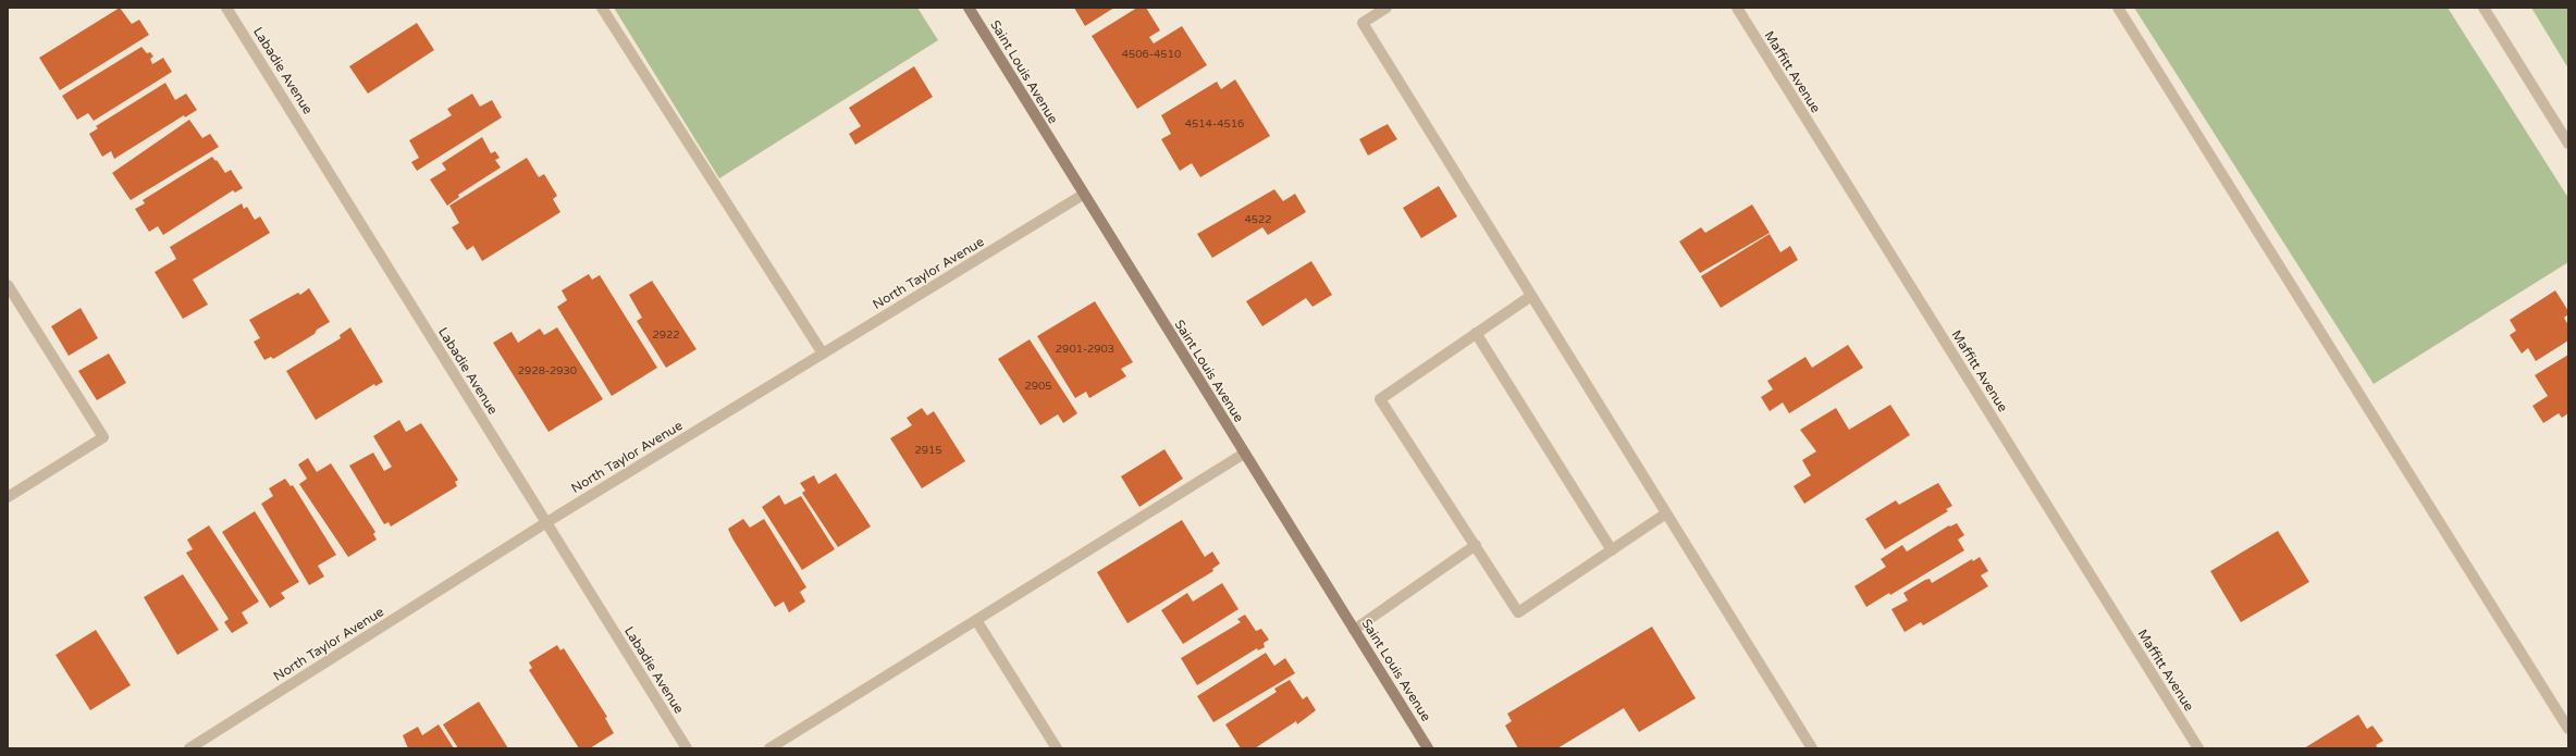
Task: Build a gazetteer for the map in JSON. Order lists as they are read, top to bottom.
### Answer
{
  "streets": {
    "street": [
      "Labadie Avenue",
      "Saint Louis Avenue",
      "Maffitt Avenue",
      "North Taylor Avenue"
    ]
  },
  "crossings": [
    ["Labadie Avenue", "North Taylor Avenue"],
    ["Saint Louis Avenue", "North Taylor Avenue"]
  ],
  "house_numbers": [
    "4506-4510",
    "4514-4516",
    "4522",
    "2922",
    "2901-2903",
    "2928-2930",
    "2905",
    "2915"
  ]
}
